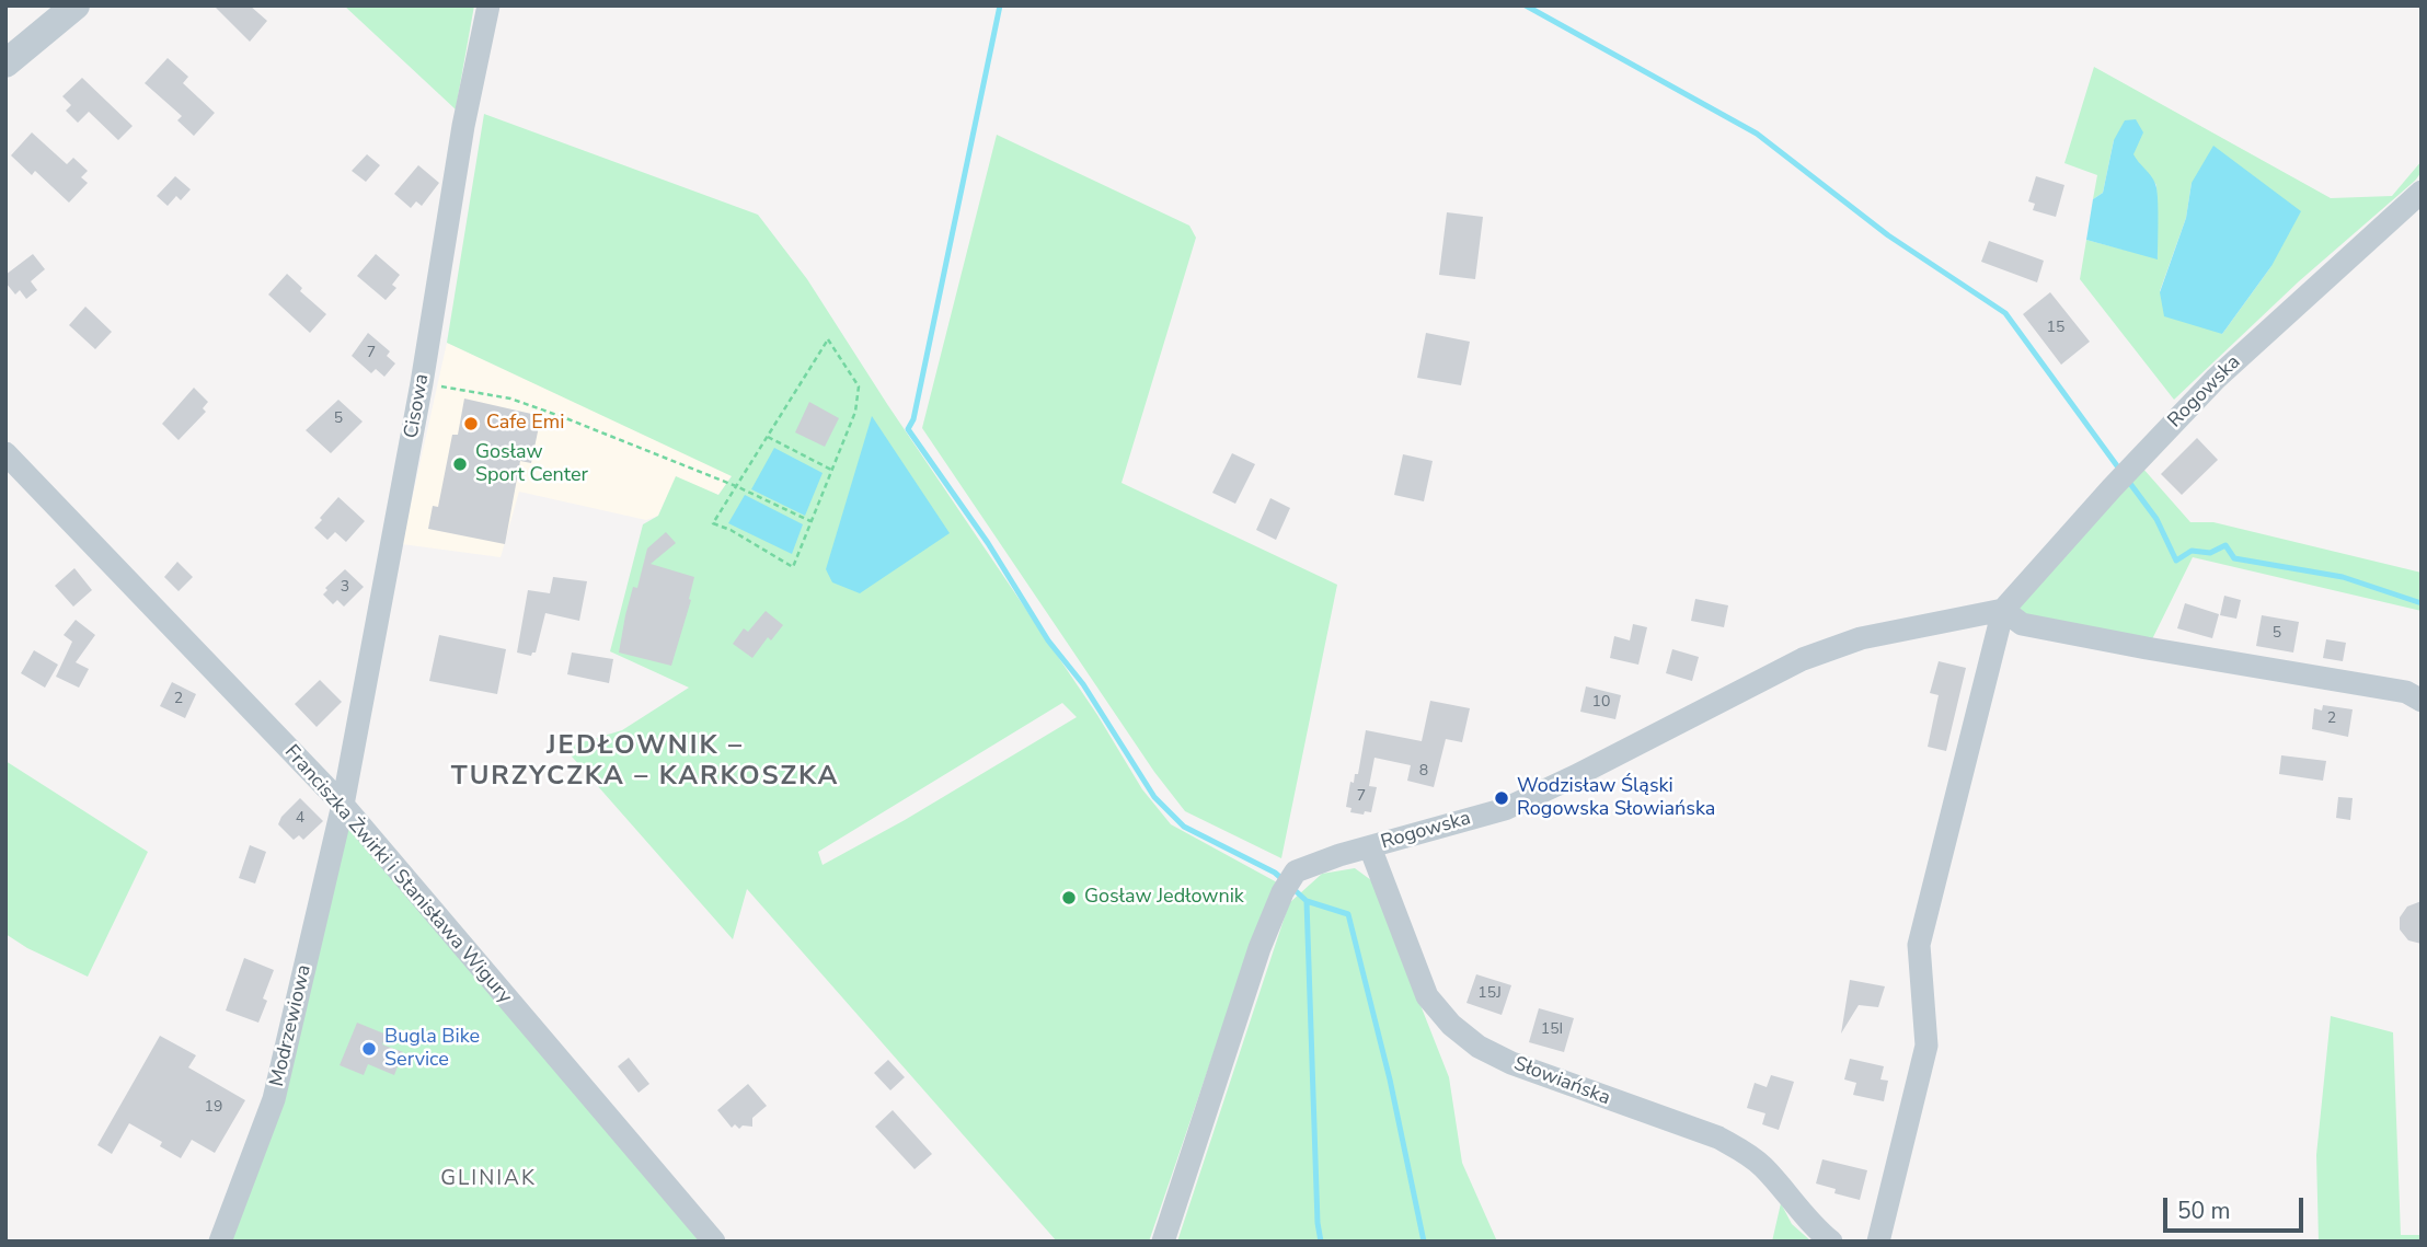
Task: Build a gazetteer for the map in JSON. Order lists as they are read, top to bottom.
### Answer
{
  "streets": {
    "street": [
      "Rogowska",
      "Cisowa",
      "Franciszka Żwirki i Stanisława Wigury",
      "Modrzewiowa",
      "Słowiańska"
    ]
  },
  "crossings": [
    ["Rogowska", "Słowiańska"],
    ["Cisowa", "Franciszka Żwirki i Stanisława Wigury"],
    ["Cisowa", "Modrzewiowa"],
    ["Franciszka Żwirki i Stanisława Wigury", "Modrzewiowa"]
  ],
  "districts": ["JEDŁOWNIK – TURZYCZKA – KARKOSZKA", "GLINIAK"],
  "places": [
    "Cafe Emi",
    "Gosław Sport Center",
    "Wodzisław Śląski Rogowska Słowiańska",
    "Gosław Jedłownik",
    "Bugla Bike Service"
  ],
  "house_numbers": [
    "15",
    "7",
    "5",
    "3",
    "5",
    "2",
    "10",
    "2",
    "8",
    "7",
    "4",
    "15J",
    "15I",
    "19"
  ],
  "scale_bar": "50 m"
}
